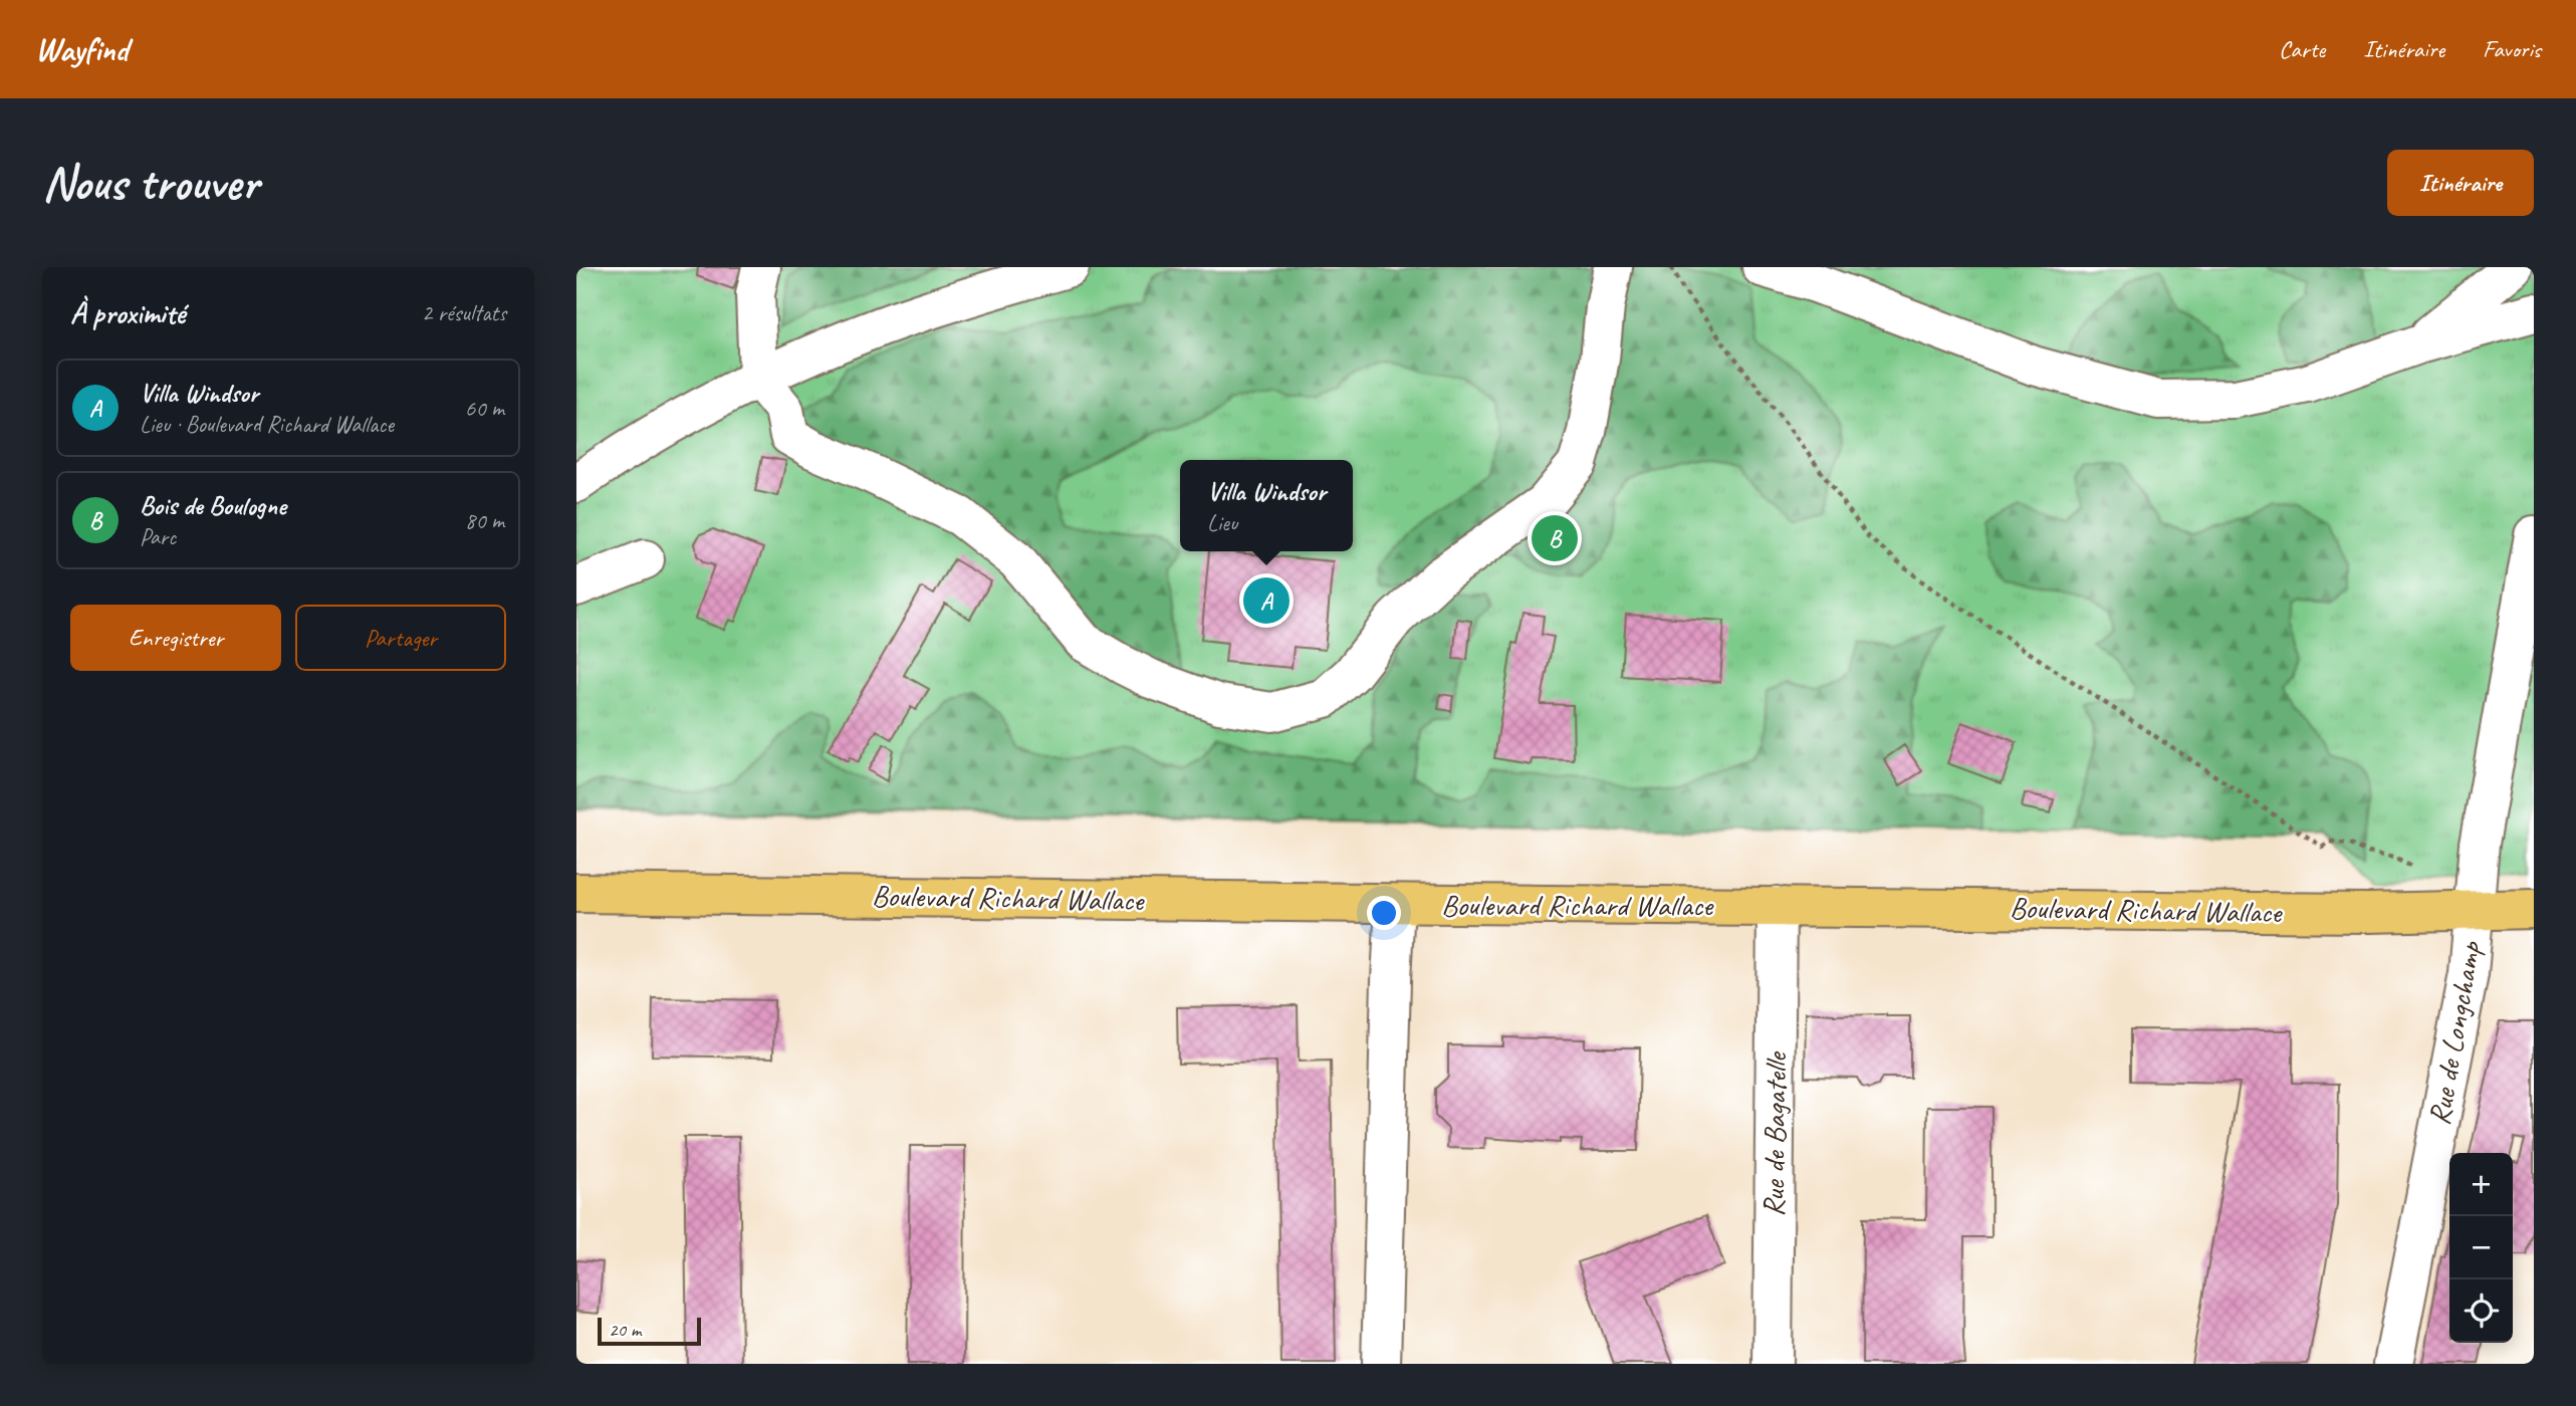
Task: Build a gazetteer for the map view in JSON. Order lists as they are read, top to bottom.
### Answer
{
  "streets": {
    "main road": ["Boulevard Richard Wallace"],
    "street": ["Rue de Longchamp", "Rue de Bagatelle"]
  },
  "crossings": [
    ["Boulevard Richard Wallace", "Rue de Longchamp"],
    ["Boulevard Richard Wallace", "Rue de Bagatelle"]
  ],
  "scale_bar": "20 m",
  "page": {
    "header": "Wayfind",
    "nav": ["Carte", "Itinéraire", "Favoris"],
    "buttons": [
      "Itinéraire",
      ["Enregistrer", "Partager"]
    ],
    "title": "Nous trouver",
    "heading": ["À proximité", "2 résultats"],
    "list": [
      {
        "mark": "A",
        "name": "Villa Windsor",
        "note": "Lieu · Boulevard Richard Wallace",
        "value": "60 m"
      },
      {
        "mark": "B",
        "name": "Bois de Boulogne",
        "note": "Parc",
        "value": "80 m"
      }
    ],
    "popup": ["Villa Windsor", "Lieu"],
    "pins": ["B", "A"],
    "map_buttons": ["+", "−"],
    "scale": "20 m"
  }
}
